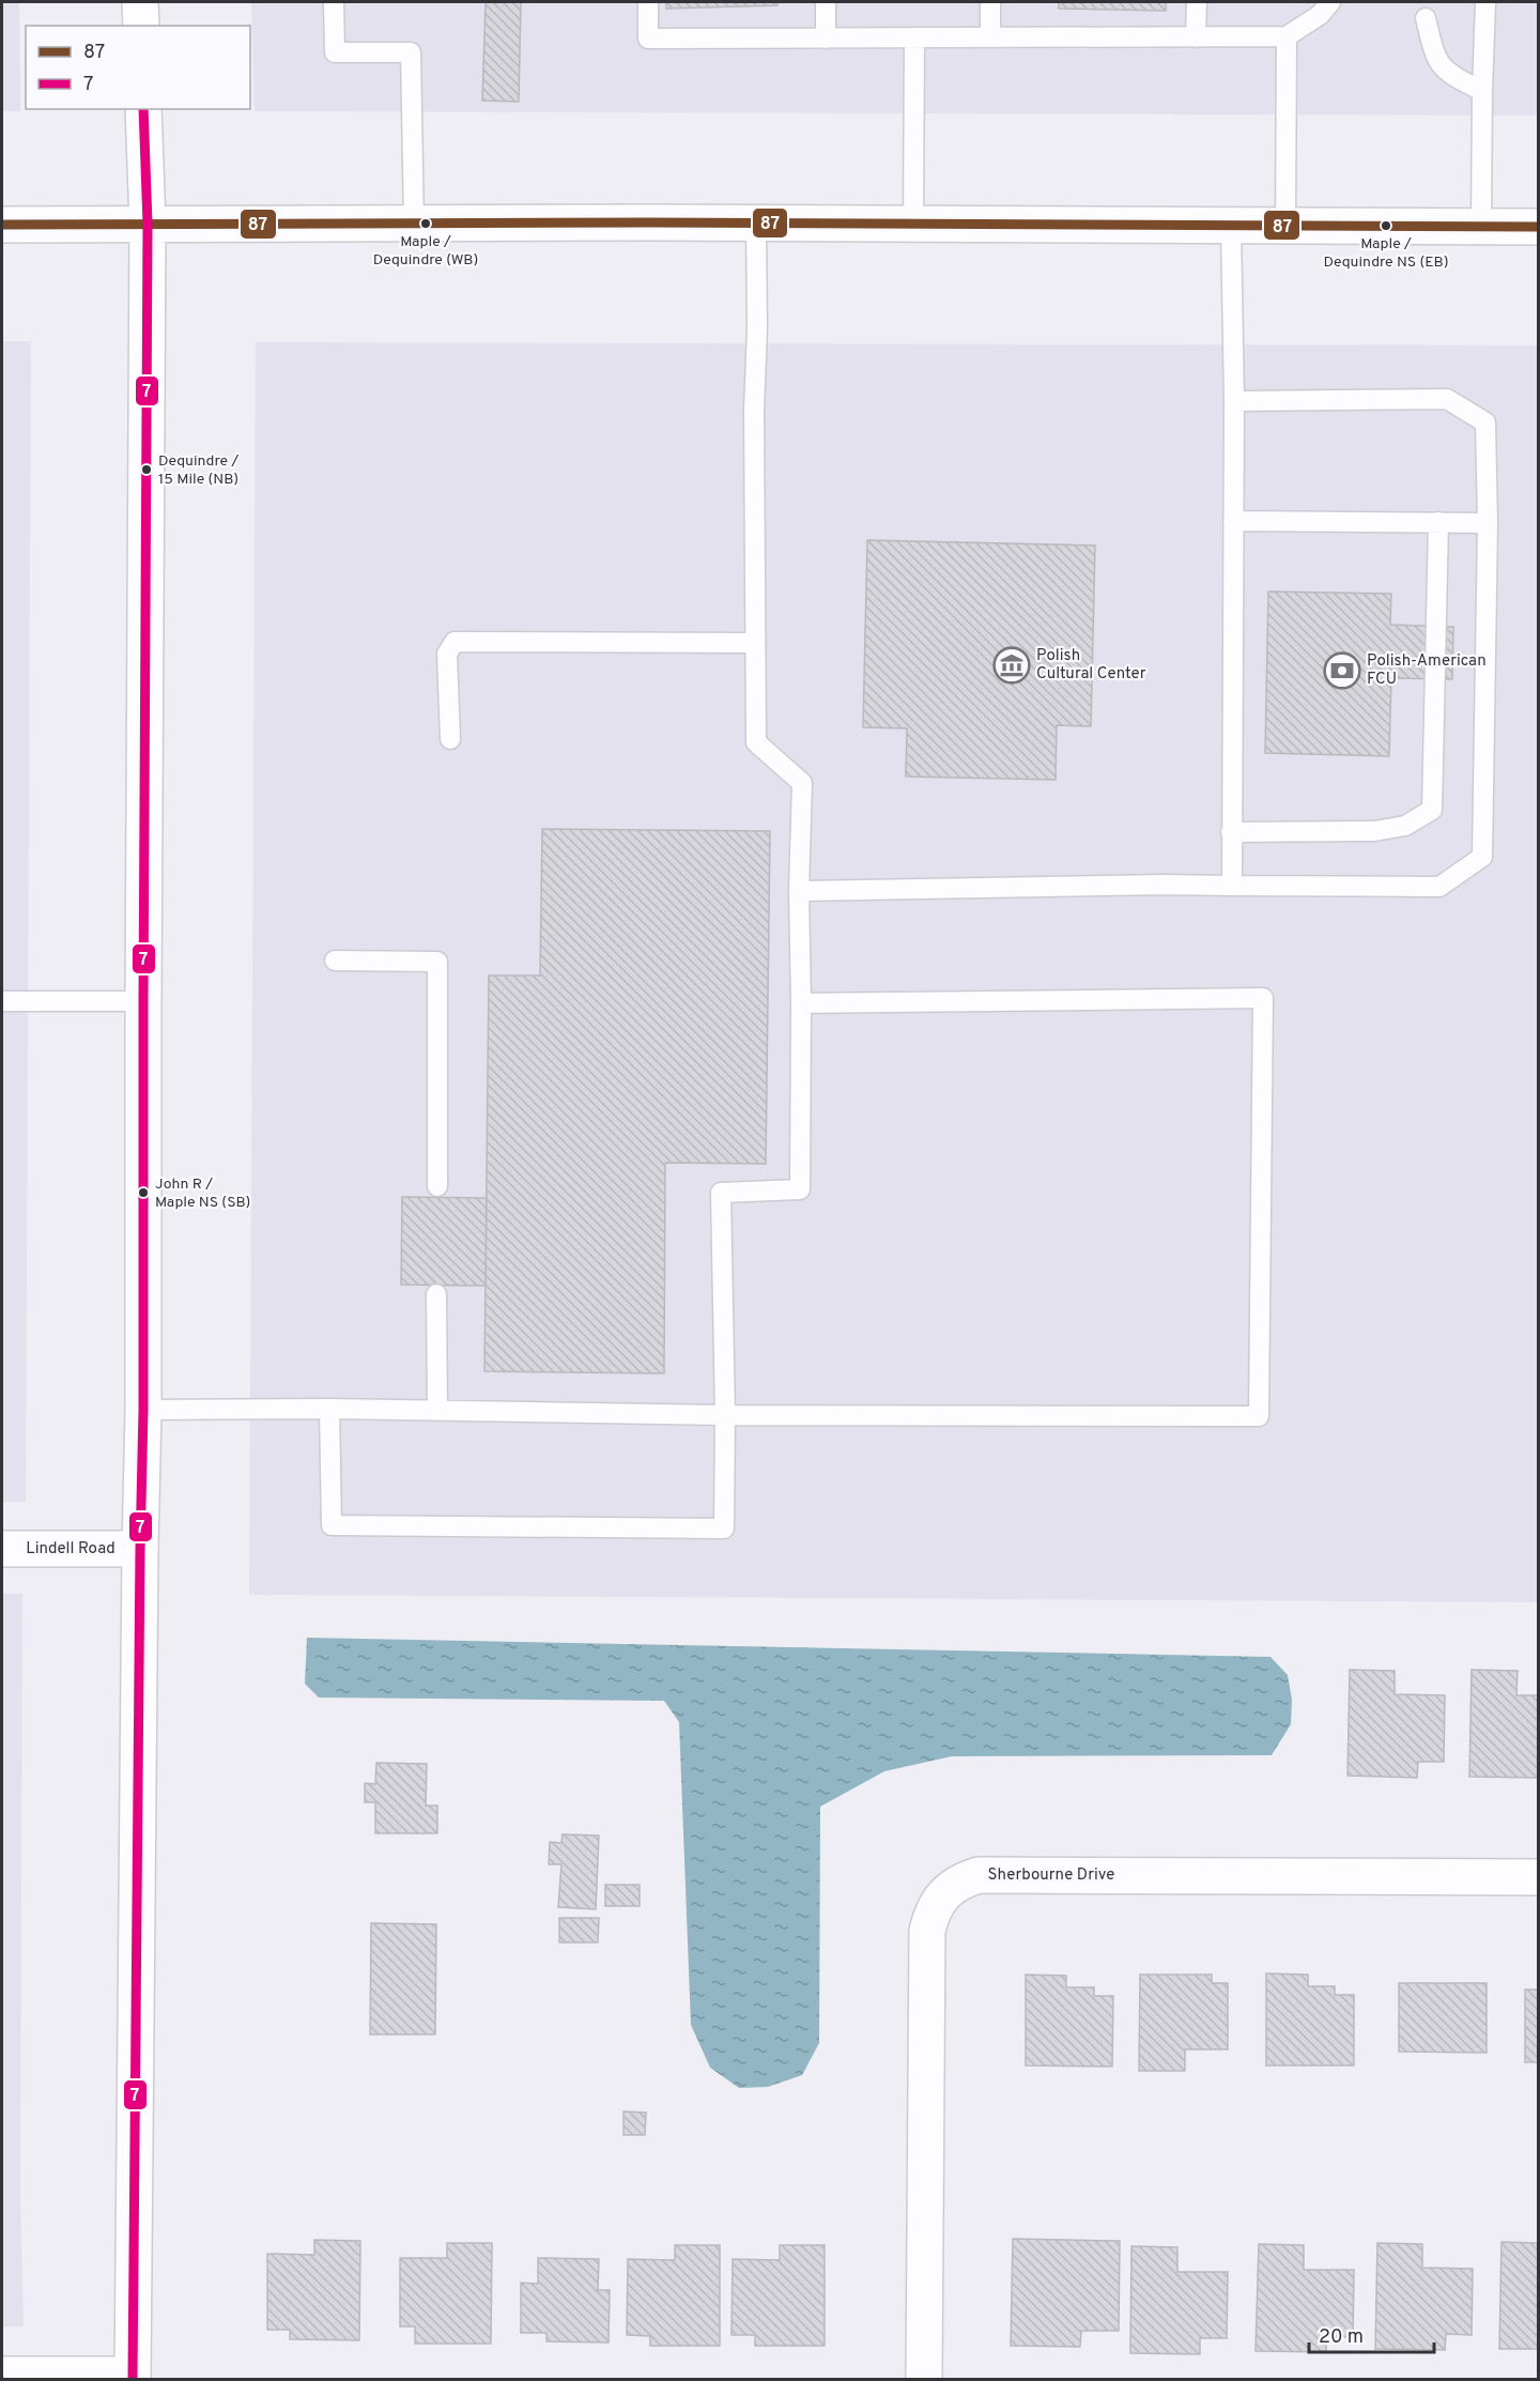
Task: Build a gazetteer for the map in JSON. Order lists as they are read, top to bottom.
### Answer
{
  "streets": {
    "main road": ["Lindell Road", "Sherbourne Drive"]
  },
  "places": {
    "other": [
      "Maple / Dequindre (WB)",
      "Maple / Dequindre NS (EB)",
      "Dequindre / 15 Mile (NB)",
      "John R / Maple NS (SB)"
    ],
    "museum": ["Polish Cultural Center"],
    "bank": ["Polish-American FCU"]
  },
  "lines": ["transit line 7", "transit line 87"],
  "legend": ["87", "7"],
  "scale_bar": "20 m"
}
